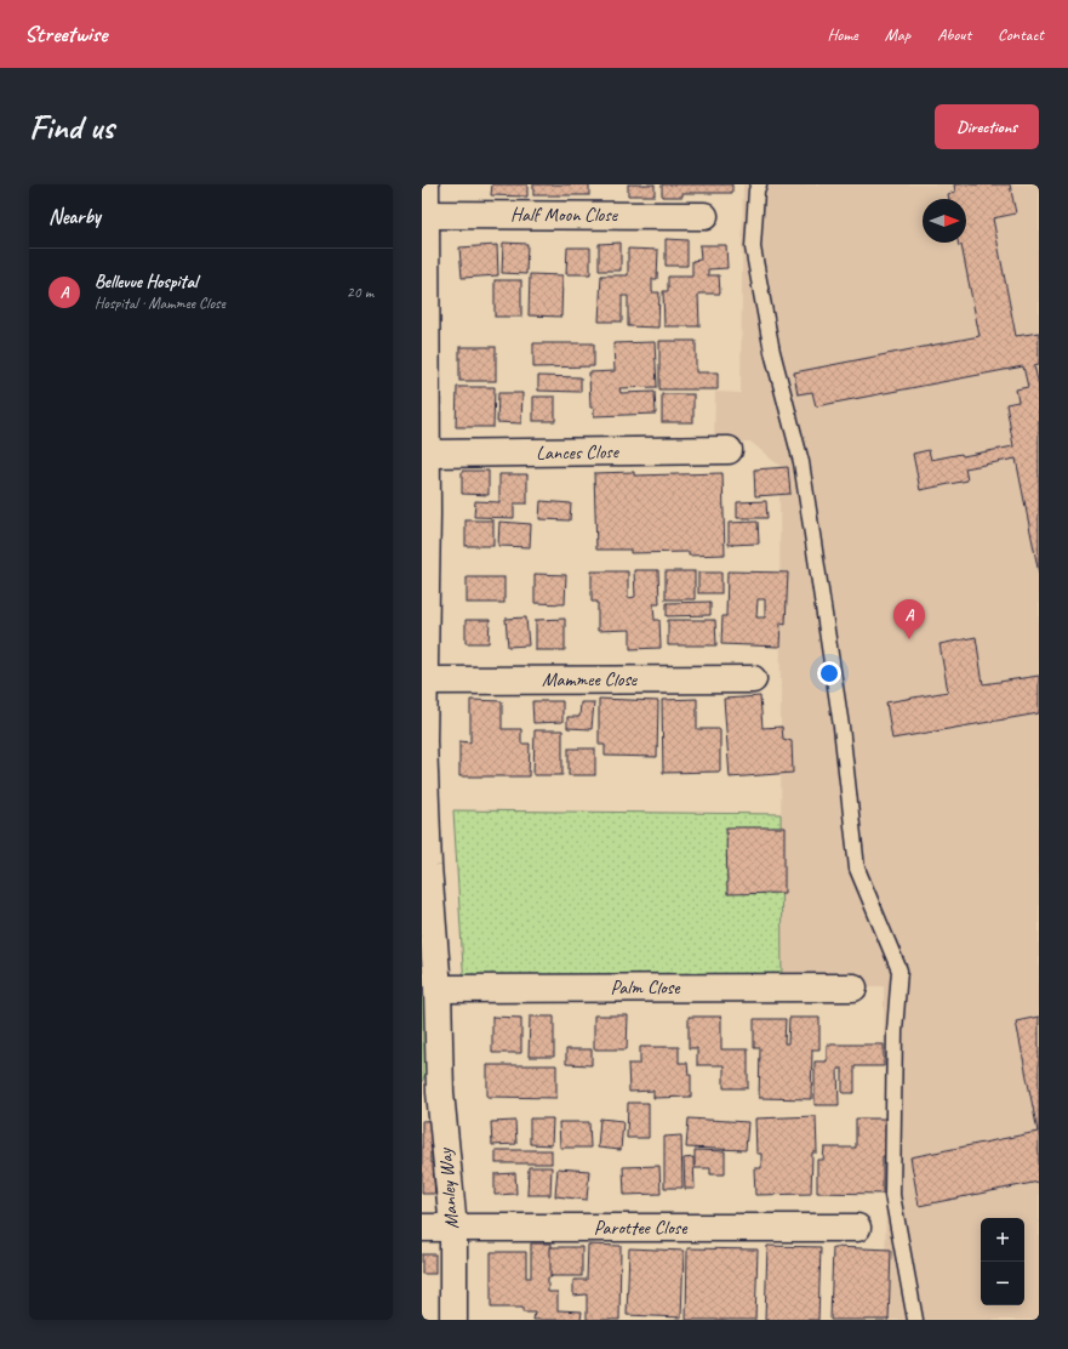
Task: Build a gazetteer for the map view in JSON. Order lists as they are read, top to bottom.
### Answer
{
  "streets": {
    "street": [
      "Half Moon Close",
      "Lances Close",
      "Mammee Close",
      "Palm Close",
      "Manley Way",
      "Parottee Close"
    ]
  },
  "crossings": [
    ["Half Moon Close", "Manley Way"],
    ["Lances Close", "Manley Way"],
    ["Mammee Close", "Manley Way"],
    ["Palm Close", "Manley Way"],
    ["Manley Way", "Parottee Close"]
  ],
  "north": "right",
  "page": {
    "header": "Streetwise",
    "nav": [
      "Home",
      "Map",
      "About",
      "Contact"
    ],
    "buttons": "Directions",
    "title": "Find us",
    "heading": "Nearby",
    "list": [
      {
        "mark": "A",
        "name": "Bellevue Hospital",
        "note": "Hospital · Mammee Close",
        "value": "20 m"
      }
    ],
    "pins": "A",
    "map_buttons": ["+", "−"]
  }
}
